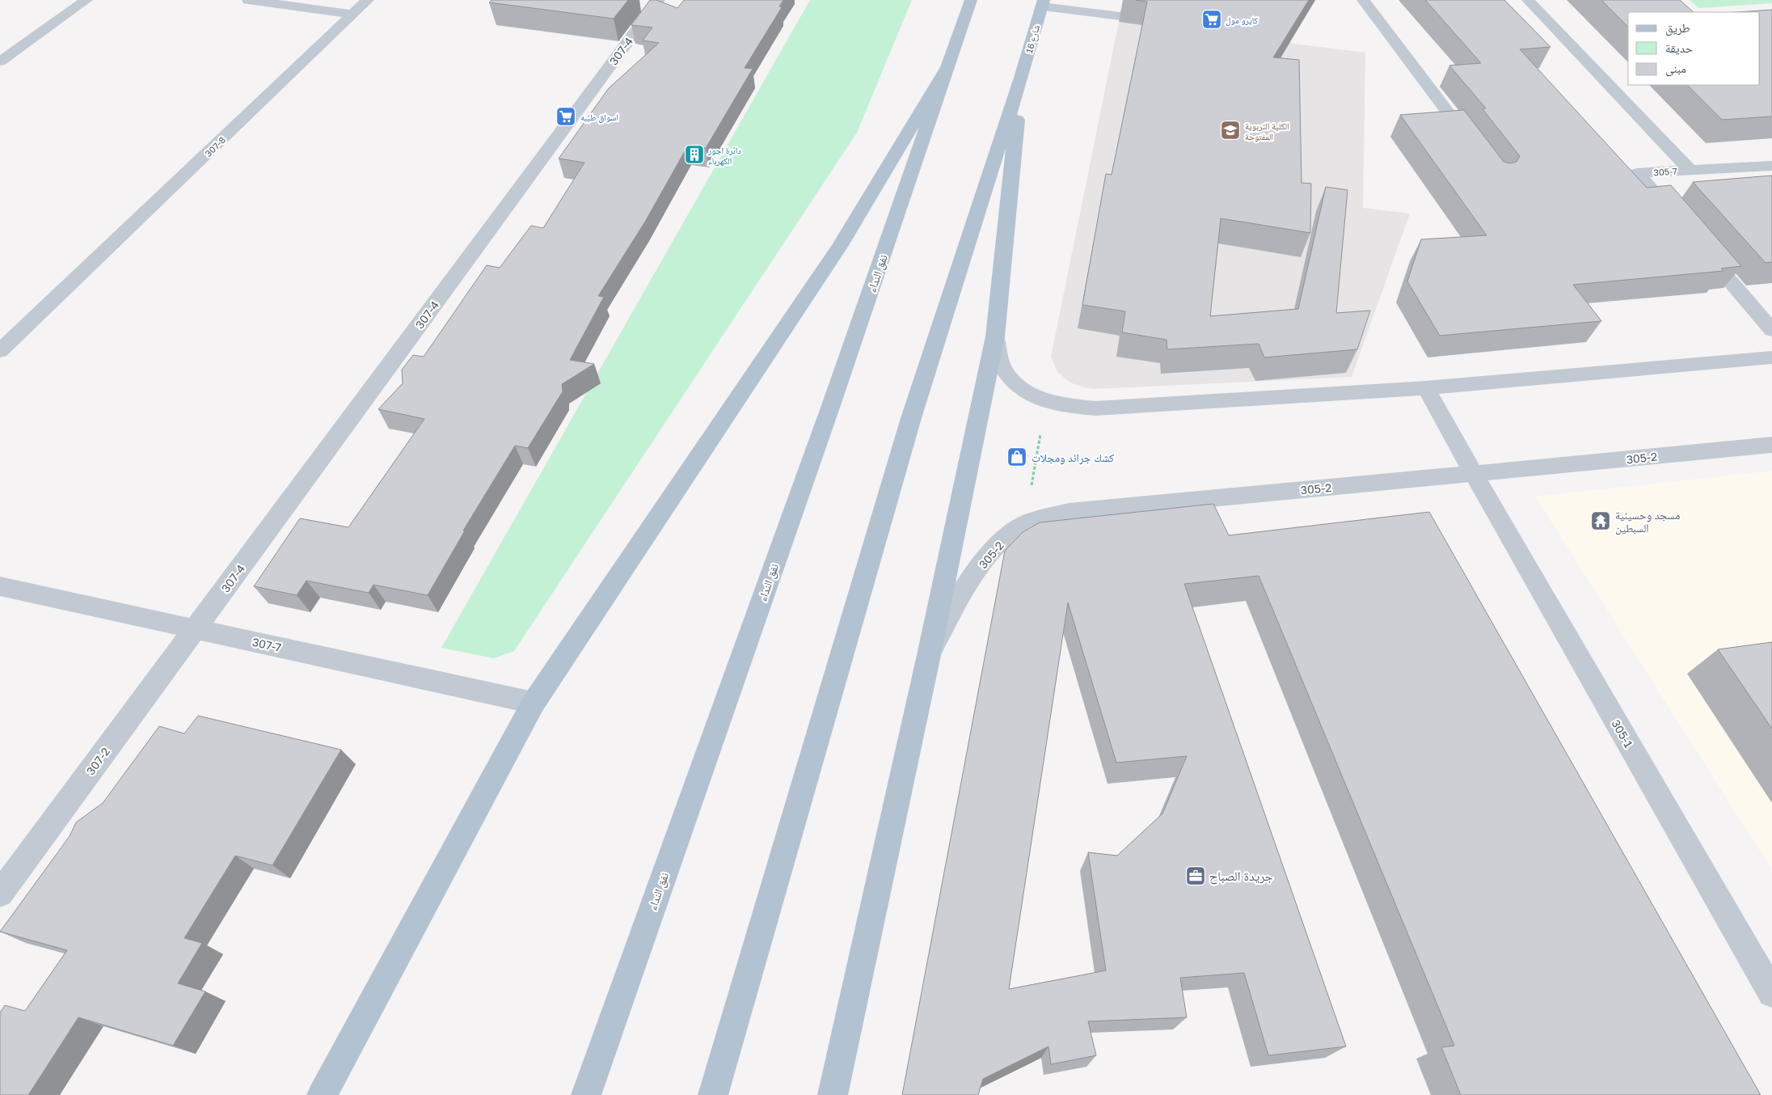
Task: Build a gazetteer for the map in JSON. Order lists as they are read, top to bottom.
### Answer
{
  "streets": {
    "main road": ["شارع 16", "نفق النداء"],
    "street": [
      "307-4",
      "307-8",
      "305-7",
      "305-2",
      "307-7",
      "305-1",
      "307-2"
    ]
  },
  "crossings": [
    ["307-4", "307-7"],
    ["307-4", "307-2"],
    ["305-2", "305-1"],
    ["307-7", "307-2"]
  ],
  "places": {
    "supermarket": ["كايرو مول", "اسواق طيبه"],
    "school or university": ["الكلية التربوية المفتوحة"],
    "building": ["دائرة اجور الكهرباء"],
    "shop": ["كشك جرائد ومجلات"],
    "temple": ["مسجد وحسينية السبطين"],
    "office": ["جريدة الصباح"]
  },
  "legend": ["طريق", "حديقة", "مبنى"]
}
